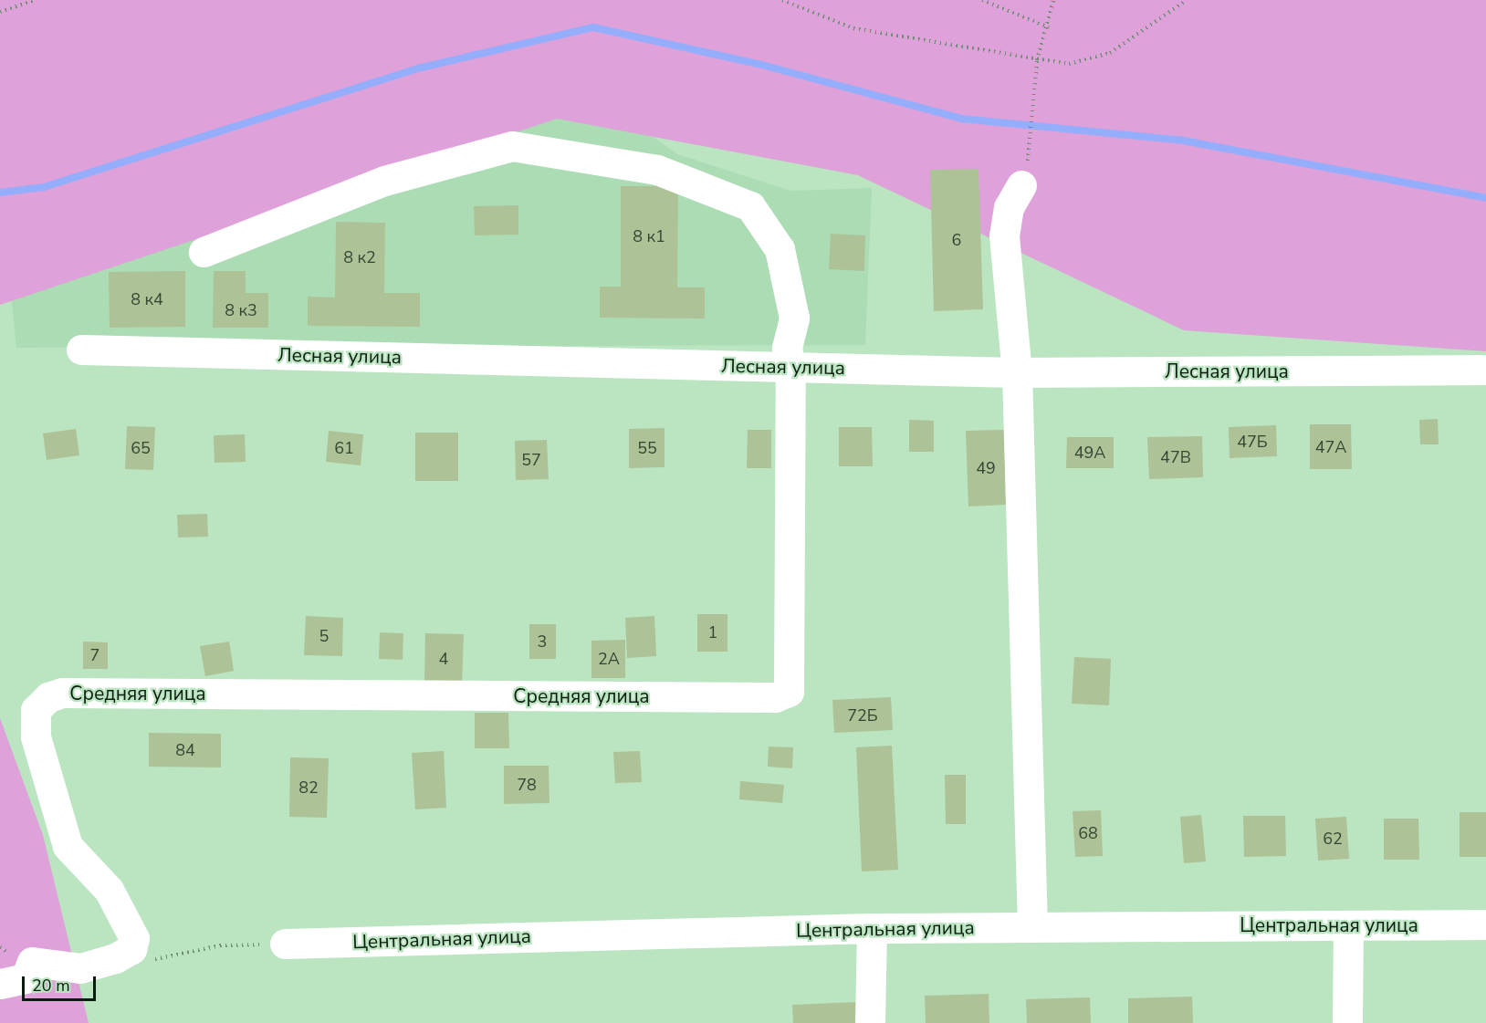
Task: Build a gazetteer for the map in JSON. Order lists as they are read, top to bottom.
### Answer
{
  "streets": {
    "street": ["Лесная улица", "Средняя улица", "Центральная улица"]
  },
  "crossings": [
    ["Лесная улица", "Средняя улица"]
  ],
  "house_numbers": [
    "8 к1",
    "6",
    "8 к2",
    "8 к4",
    "8 к3",
    "47Б",
    "47А",
    "65",
    "61",
    "55",
    "49А",
    "47В",
    "57",
    "49",
    "1",
    "5",
    "3",
    "7",
    "4",
    "2А",
    "72Б",
    "84",
    "78",
    "82",
    "68",
    "62"
  ],
  "scale_bar": "20 m"
}
